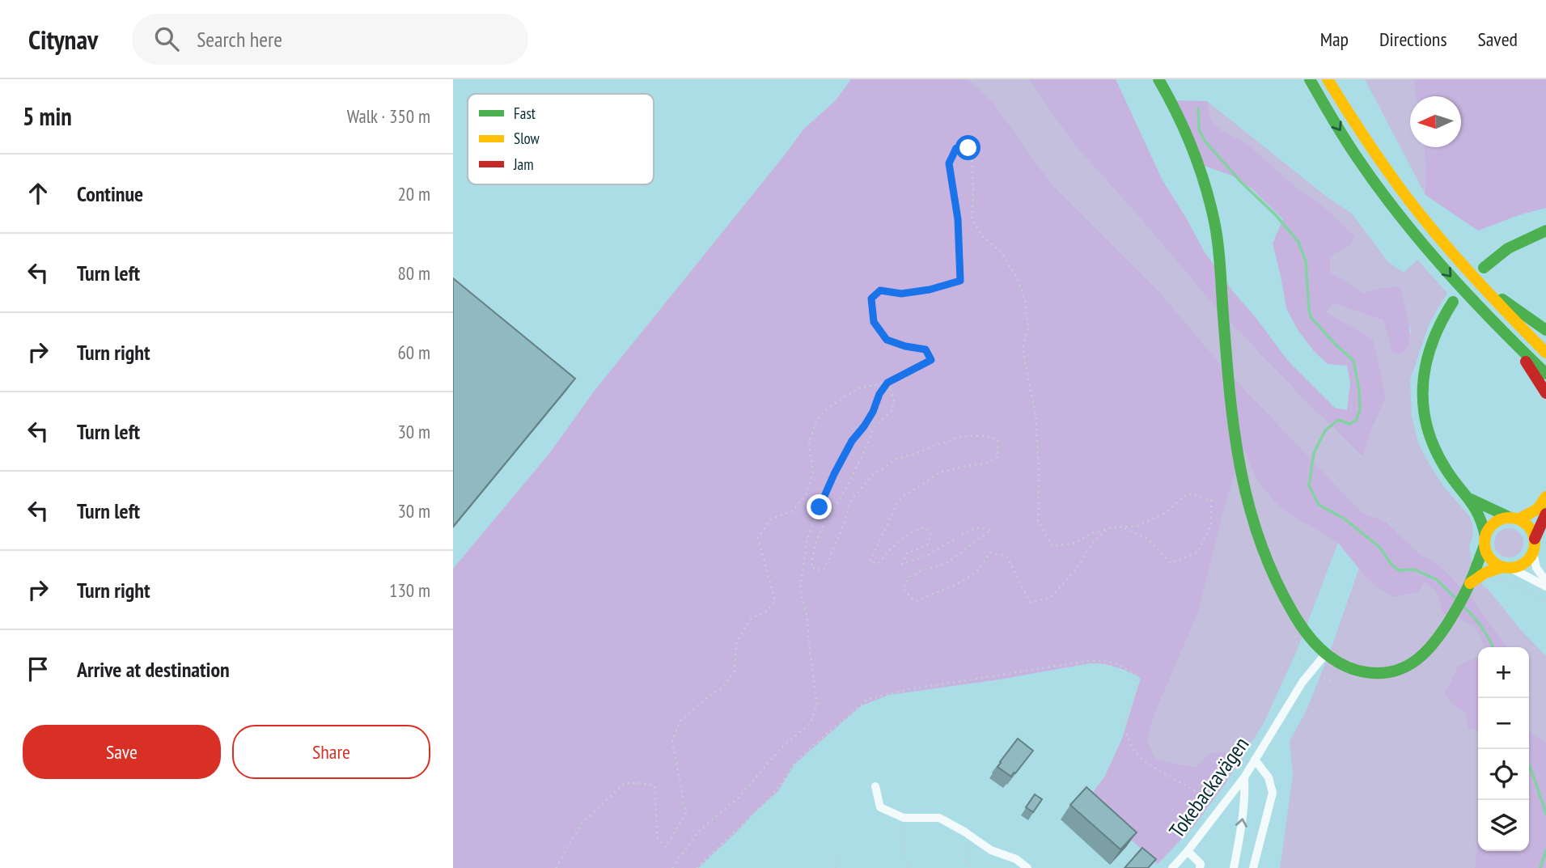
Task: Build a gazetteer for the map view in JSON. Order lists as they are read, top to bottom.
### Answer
{
  "streets": {
    "street": ["Tokebackavägen"]
  },
  "legend": ["Fast", "Slow", "Jam"],
  "north": "left",
  "page": {
    "header": "Citynav",
    "search": "Search here",
    "nav": ["Map", "Directions", "Saved"],
    "heading": ["5 min", "Walk · 350 m"],
    "list": [
      ["Continue", "20 m"],
      ["Turn left", "80 m"],
      ["Turn right", "60 m"],
      ["Turn left", "30 m"],
      ["Turn left", "30 m"],
      ["Turn right", "130 m"],
      "Arrive at destination"
    ],
    "map_buttons": ["+", "−"],
    "buttons": ["Save", "Share"]
  }
}
